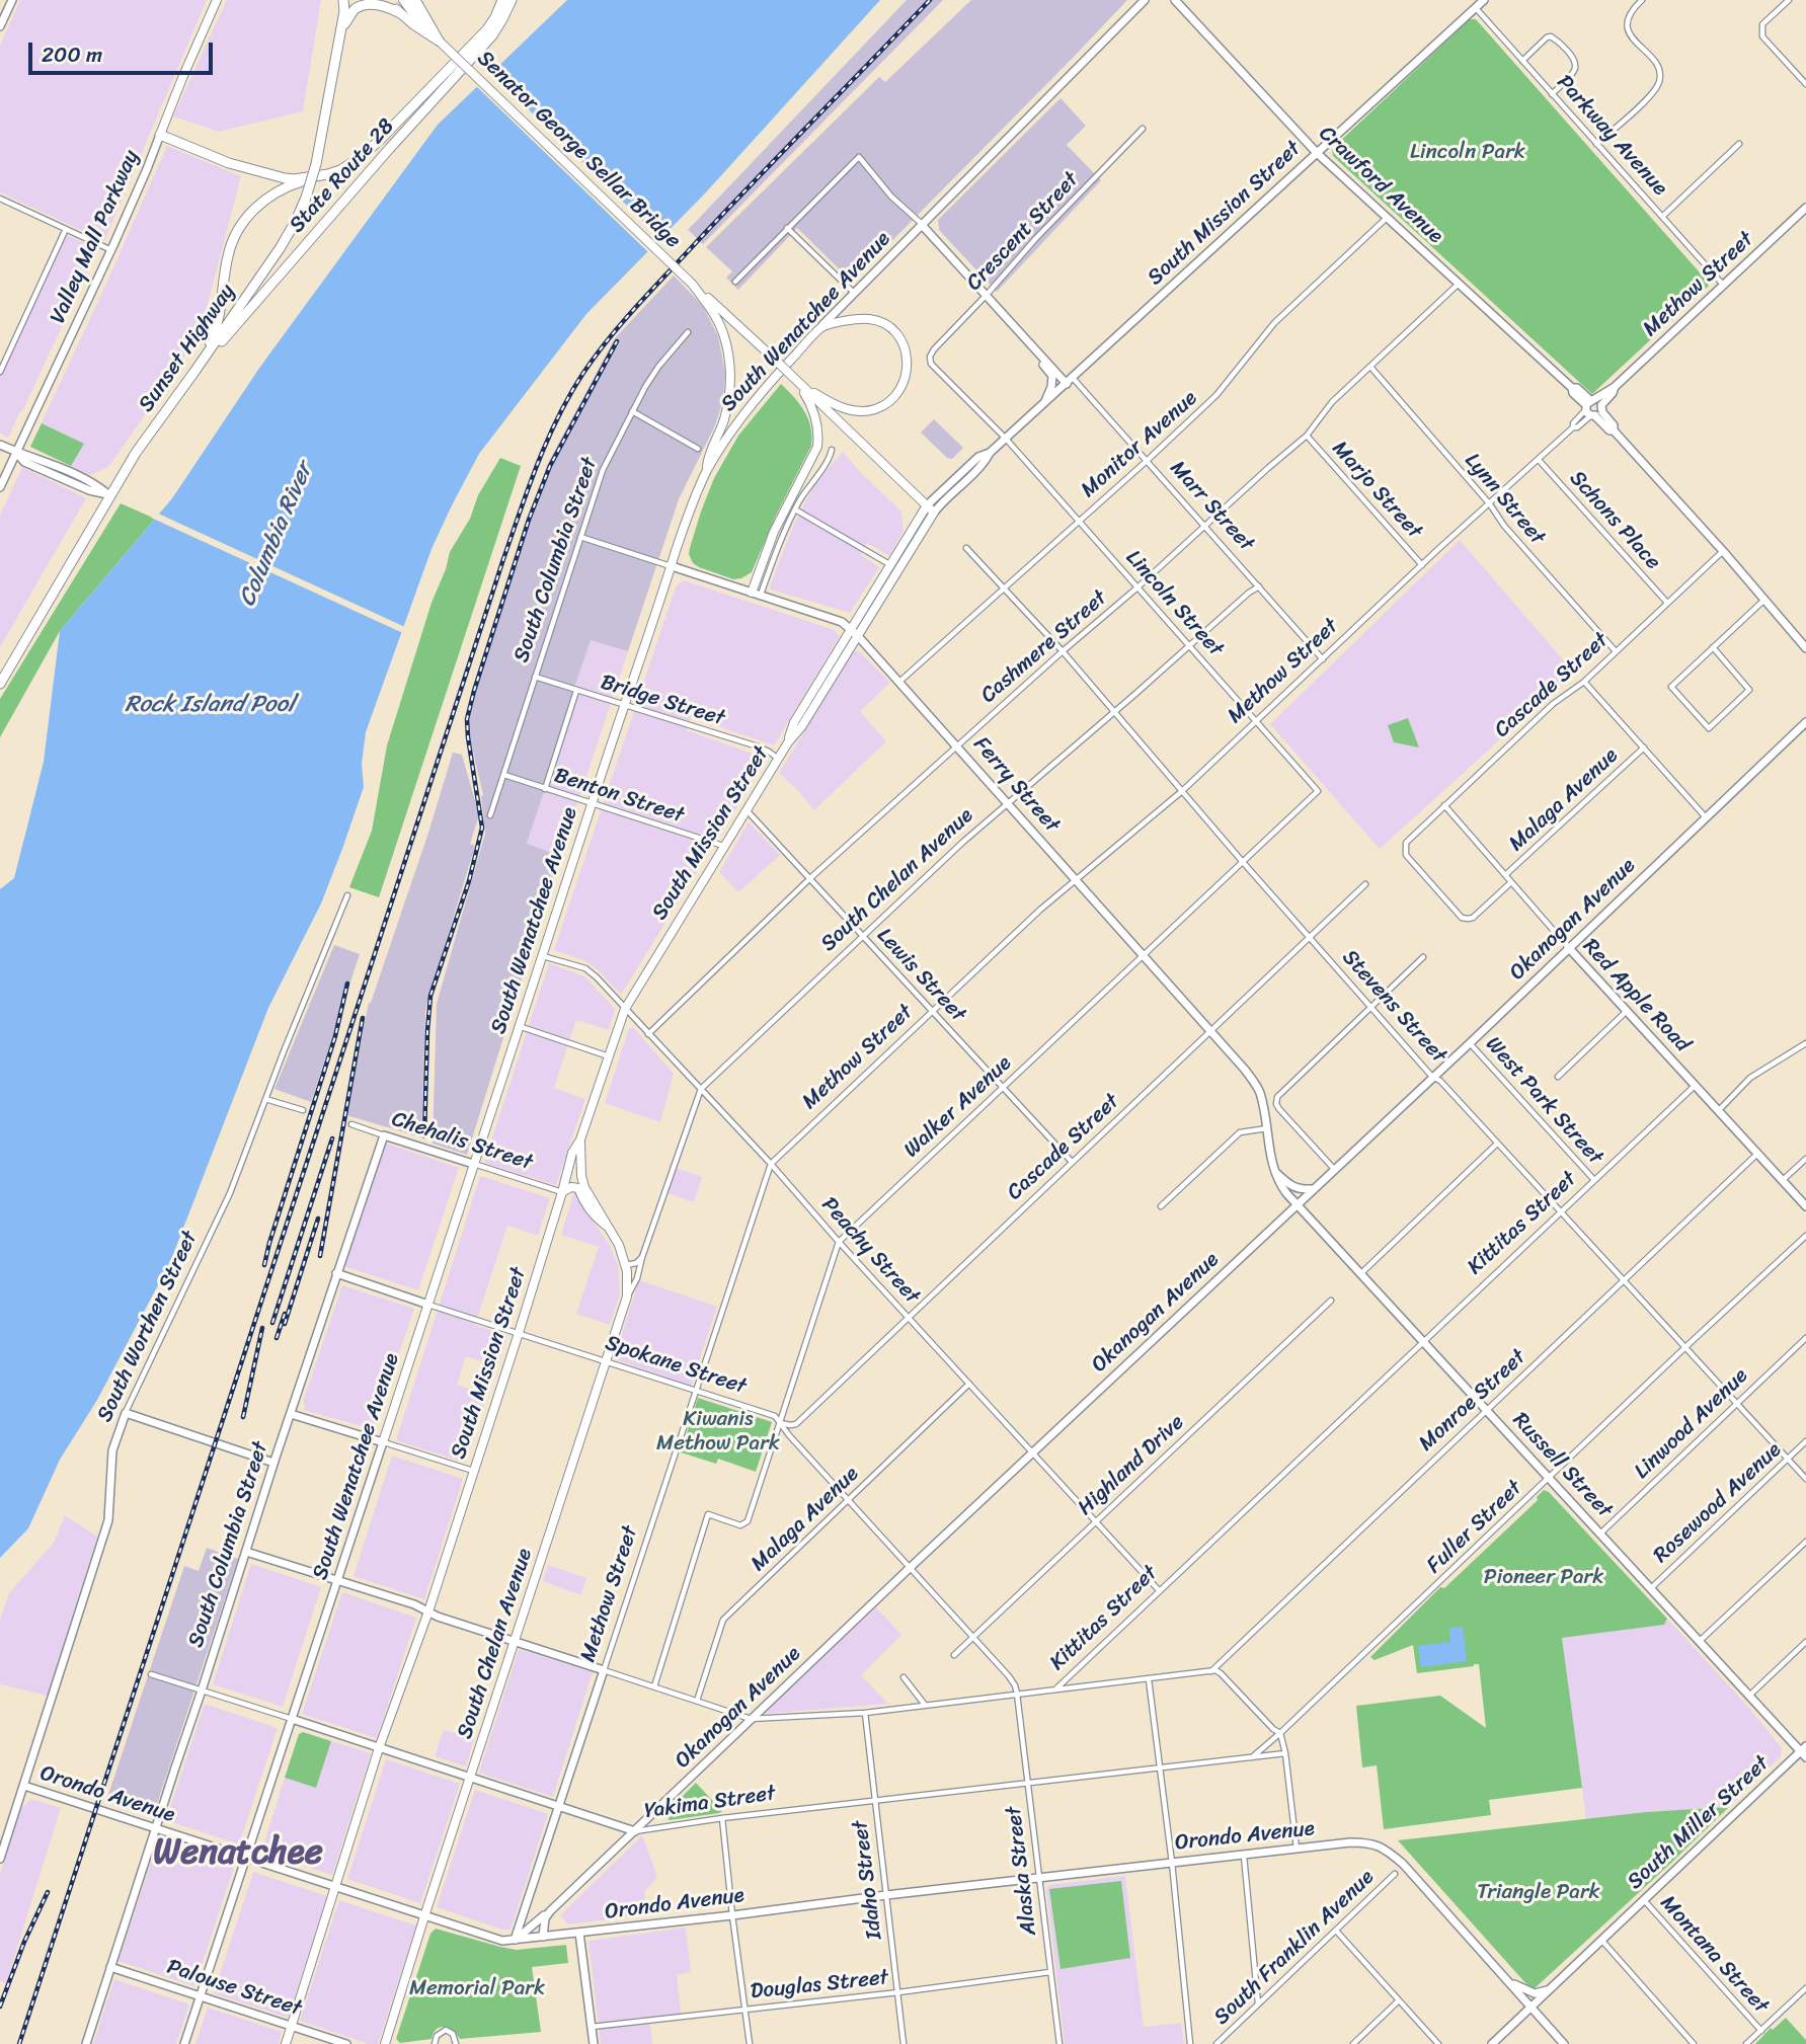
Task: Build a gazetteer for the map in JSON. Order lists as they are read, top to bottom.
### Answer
{
  "streets": {
    "highway": ["State Route 28", "Sunset Highway"],
    "main road": [
      "Senator George Sellar Bridge",
      "Crawford Avenue",
      "South Mission Street",
      "Valley Mall Parkway",
      "Methow Street",
      "South Wenatchee Avenue",
      "Marr Street",
      "South Columbia Street",
      "Ferry Street",
      "South Chelan Avenue",
      "Okanogan Avenue",
      "Red Apple Road",
      "Chehalis Street",
      "Kittitas Street",
      "South Worthen Street",
      "Spokane Street",
      "Russell Street",
      "Orondo Avenue",
      "Yakima Street",
      "South Miller Street",
      "Palouse Street"
    ],
    "street": [
      "Parkway Avenue",
      "Crescent Street",
      "Monitor Avenue",
      "Marjo Street",
      "Lynn Street",
      "Schons Place",
      "Lincoln Street",
      "Cashmere Street",
      "Cascade Street",
      "Bridge Street",
      "Benton Street",
      "Malaga Avenue",
      "Lewis Street",
      "Stevens Street",
      "West Park Street",
      "Walker Avenue",
      "Peachy Street",
      "Monroe Street",
      "Linwood Avenue",
      "Highland Drive",
      "Rosewood Avenue",
      "Fuller Street",
      "Alaska Street",
      "Idaho Street",
      "South Franklin Avenue",
      "Montana Street",
      "Douglas Street"
    ]
  },
  "crossings": [
    ["Parkway Avenue", "South Mission Street"],
    ["Parkway Avenue", "Methow Street"],
    ["State Route 28", "Sunset Highway"],
    ["Crawford Avenue", "South Mission Street"],
    ["Crawford Avenue", "Methow Street"],
    ["Crawford Avenue", "Monitor Avenue"],
    ["Crawford Avenue", "Cashmere Street"],
    ["Crawford Avenue", "Cascade Street"],
    ["South Mission Street", "Marr Street"],
    ["South Mission Street", "Lincoln Street"],
    ["South Mission Street", "Bridge Street"],
    ["South Mission Street", "Ferry Street"],
    ["South Mission Street", "Benton Street"],
    ["South Mission Street", "Lewis Street"],
    ["South Mission Street", "Chehalis Street"],
    ["South Mission Street", "Kittitas Street"],
    ["South Mission Street", "Peachy Street"],
    ["South Mission Street", "Spokane Street"],
    ["South Mission Street", "Orondo Avenue"],
    ["South Mission Street", "Yakima Street"],
    ["South Mission Street", "Palouse Street"],
    ["Crescent Street", "Marr Street"],
    ["Crescent Street", "Lincoln Street"],
    ["Methow Street", "Marjo Street"],
    ["Methow Street", "Lynn Street"],
    ["Methow Street", "Marr Street"],
    ["Methow Street", "Schons Place"],
    ["Methow Street", "Lincoln Street"],
    ["Methow Street", "Ferry Street"],
    ["Methow Street", "Okanogan Avenue"],
    ["Methow Street", "Lewis Street"],
    ["Methow Street", "Stevens Street"],
    ["Methow Street", "Kittitas Street"],
    ["Methow Street", "Peachy Street"],
    ["Methow Street", "Spokane Street"],
    ["Methow Street", "Orondo Avenue"],
    ["Methow Street", "Yakima Street"],
    ["South Wenatchee Avenue", "Marr Street"],
    ["South Wenatchee Avenue", "Bridge Street"],
    ["South Wenatchee Avenue", "Ferry Street"],
    ["South Wenatchee Avenue", "Benton Street"],
    ["South Wenatchee Avenue", "Chehalis Street"],
    ["South Wenatchee Avenue", "Kittitas Street"],
    ["South Wenatchee Avenue", "Peachy Street"],
    ["South Wenatchee Avenue", "Spokane Street"],
    ["South Wenatchee Avenue", "Orondo Avenue"],
    ["South Wenatchee Avenue", "Yakima Street"],
    ["South Wenatchee Avenue", "Palouse Street"],
    ["Monitor Avenue", "Marr Street"],
    ["Monitor Avenue", "Lincoln Street"],
    ["Monitor Avenue", "Ferry Street"],
    ["Monitor Avenue", "Stevens Street"],
    ["Marjo Street", "Cashmere Street"],
    ["Lynn Street", "Cashmere Street"],
    ["Lynn Street", "Cascade Street"],
    ["Marr Street", "Cashmere Street"],
    ["Marr Street", "South Chelan Avenue"],
    ["Schons Place", "Cascade Street"],
    ["South Columbia Street", "Bridge Street"],
    ["South Columbia Street", "Ferry Street"],
    ["South Columbia Street", "Benton Street"],
    ["South Columbia Street", "Chehalis Street"],
    ["South Columbia Street", "Kittitas Street"],
    ["South Columbia Street", "Spokane Street"],
    ["South Columbia Street", "Orondo Avenue"],
    ["South Columbia Street", "Yakima Street"],
    ["South Columbia Street", "Palouse Street"],
    ["Lincoln Street", "Cashmere Street"],
    ["Lincoln Street", "South Chelan Avenue"],
    ["Lincoln Street", "Walker Avenue"],
    ["Cashmere Street", "Ferry Street"],
    ["Cashmere Street", "Lewis Street"],
    ["Cashmere Street", "Stevens Street"],
    ["Cashmere Street", "Peachy Street"],
    ["Cascade Street", "Ferry Street"],
    ["Cascade Street", "Lewis Street"],
    ["Cascade Street", "Red Apple Road"],
    ["Cascade Street", "Stevens Street"],
    ["Cascade Street", "Walker Avenue"],
    ["Cascade Street", "Peachy Street"],
    ["Cascade Street", "Spokane Street"],
    ["Ferry Street", "South Chelan Avenue"],
    ["Ferry Street", "Okanogan Avenue"],
    ["Ferry Street", "Walker Avenue"],
    ["Ferry Street", "Russell Street"],
    ["Malaga Avenue", "Red Apple Road"],
    ["Malaga Avenue", "Kittitas Street"],
    ["Malaga Avenue", "Peachy Street"],
    ["Malaga Avenue", "Spokane Street"],
    ["South Chelan Avenue", "Lewis Street"],
    ["South Chelan Avenue", "Stevens Street"],
    ["South Chelan Avenue", "Kittitas Street"],
    ["South Chelan Avenue", "Peachy Street"],
    ["South Chelan Avenue", "Spokane Street"],
    ["South Chelan Avenue", "Orondo Avenue"],
    ["South Chelan Avenue", "Yakima Street"],
    ["Okanogan Avenue", "Red Apple Road"],
    ["Okanogan Avenue", "Stevens Street"],
    ["Okanogan Avenue", "West Park Street"],
    ["Okanogan Avenue", "Kittitas Street"],
    ["Okanogan Avenue", "Peachy Street"],
    ["Okanogan Avenue", "Spokane Street"],
    ["Okanogan Avenue", "Russell Street"],
    ["Okanogan Avenue", "Orondo Avenue"],
    ["Okanogan Avenue", "Yakima Street"],
    ["Lewis Street", "Walker Avenue"],
    ["Red Apple Road", "Kittitas Street"],
    ["Red Apple Road", "Monroe Street"],
    ["Stevens Street", "Walker Avenue"],
    ["Stevens Street", "Kittitas Street"],
    ["Stevens Street", "Monroe Street"],
    ["Stevens Street", "Linwood Avenue"],
    ["Stevens Street", "Rosewood Avenue"],
    ["Stevens Street", "Fuller Street"],
    ["West Park Street", "Kittitas Street"],
    ["Walker Avenue", "Kittitas Street"],
    ["Walker Avenue", "Peachy Street"],
    ["Walker Avenue", "Spokane Street"],
    ["Kittitas Street", "Peachy Street"],
    ["Kittitas Street", "Spokane Street"],
    ["Kittitas Street", "Russell Street"],
    ["Kittitas Street", "Alaska Street"],
    ["Kittitas Street", "Idaho Street"],
    ["Peachy Street", "Highland Drive"],
    ["South Worthen Street", "Orondo Avenue"],
    ["Spokane Street", "Highland Drive"],
    ["Spokane Street", "Alaska Street"],
    ["Monroe Street", "Russell Street"],
    ["Linwood Avenue", "Russell Street"],
    ["Russell Street", "Rosewood Avenue"],
    ["Russell Street", "Fuller Street"],
    ["Russell Street", "South Miller Street"],
    ["Orondo Avenue", "South Miller Street"],
    ["Orondo Avenue", "Alaska Street"],
    ["Orondo Avenue", "Idaho Street"],
    ["Yakima Street", "Alaska Street"],
    ["Yakima Street", "Idaho Street"],
    ["South Miller Street", "Montana Street"],
    ["Alaska Street", "Douglas Street"],
    ["Idaho Street", "Douglas Street"]
  ],
  "districts": ["Wenatchee"],
  "water": ["Columbia River", "Rock Island Pool"],
  "parks": [
    "Lincoln Park",
    "Kiwanis Methow Park",
    "Pioneer Park",
    "Triangle Park",
    "Memorial Park"
  ],
  "scale_bar": "200 m"
}
